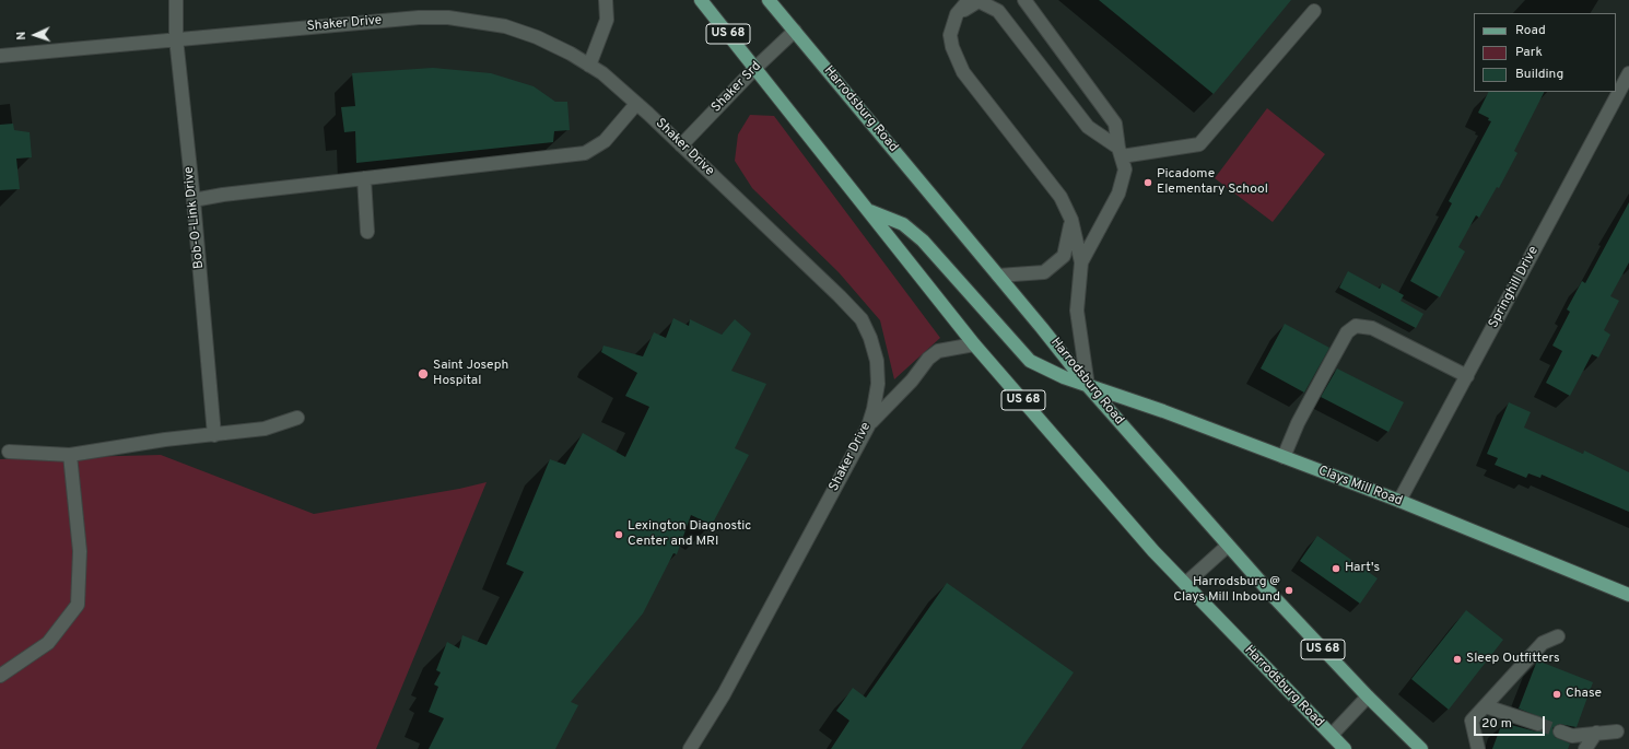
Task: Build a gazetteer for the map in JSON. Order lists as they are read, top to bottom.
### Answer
{
  "streets": {
    "main road": ["US 68", "Harrodsburg Road", "Clays Mill Road"],
    "street": [
      "Shaker Drive",
      "Shaker Srd",
      "Bob-O-Link Drive",
      "Springhill Drive"
    ]
  },
  "crossings": [
    ["Shaker Drive", "Shaker Srd"],
    ["Shaker Drive", "Bob-O-Link Drive"],
    ["Shaker Srd", "Harrodsburg Road"],
    ["Harrodsburg Road", "Clays Mill Road"],
    ["Springhill Drive", "Clays Mill Road"]
  ],
  "places": [
    "Picadome Elementary School",
    "Saint Joseph Hospital",
    "Lexington Diagnostic Center and MRI",
    "Hart's",
    "Harrodsburg @ Clays Mill Inbound",
    "Sleep Outfitters",
    "Chase"
  ],
  "legend": ["Road", "Park", "Building"],
  "scale_bar": "20 m",
  "north": "left"
}
